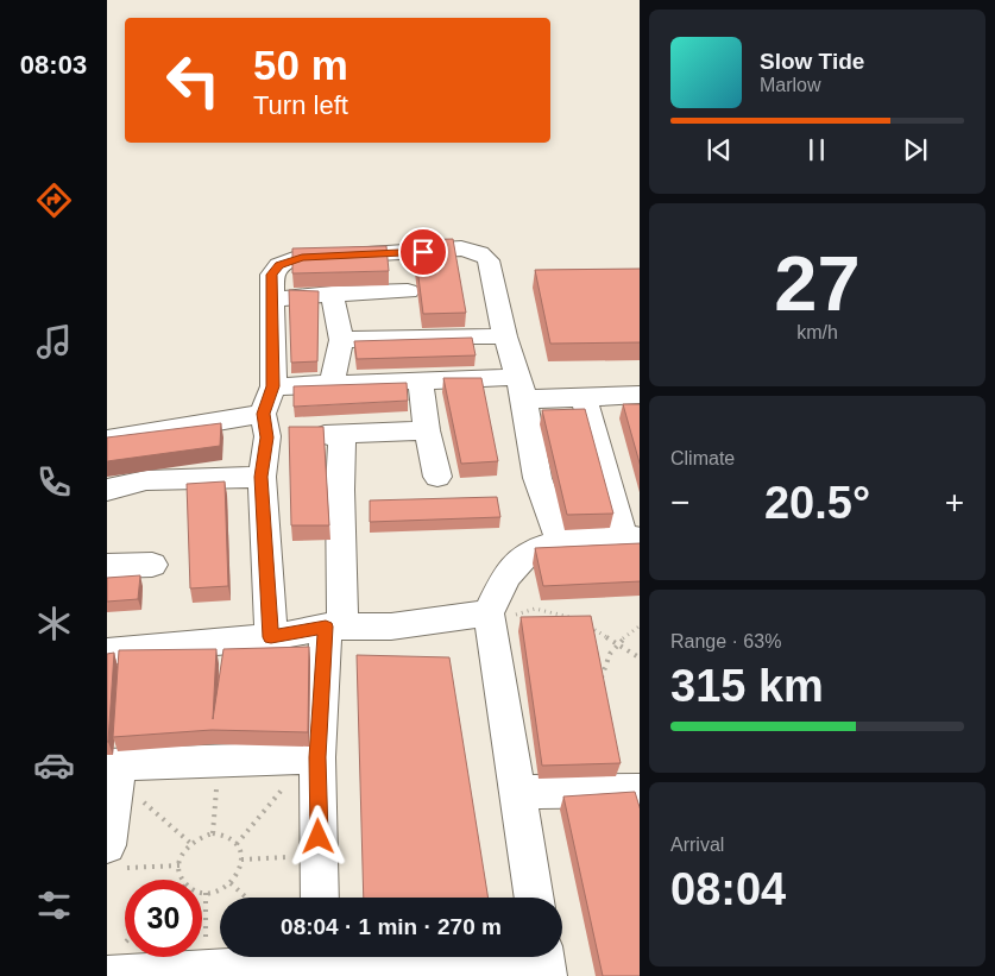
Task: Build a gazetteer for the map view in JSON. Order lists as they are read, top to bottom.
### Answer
{
  "page": {
    "tabs": "08:03",
    "turn": ["50 m", "Turn left"],
    "song": ["Slow Tide", "Marlow"],
    "tile": [
      ["27", "km/h"],
      "Climate",
      ["Range · 63%", "315 km"],
      ["Arrival", "08:04"]
    ],
    "heat": ["−", "20.5°", "+"],
    "limit": "30",
    "trip": "08:04 · 1 min · 270 m"
  }
}
